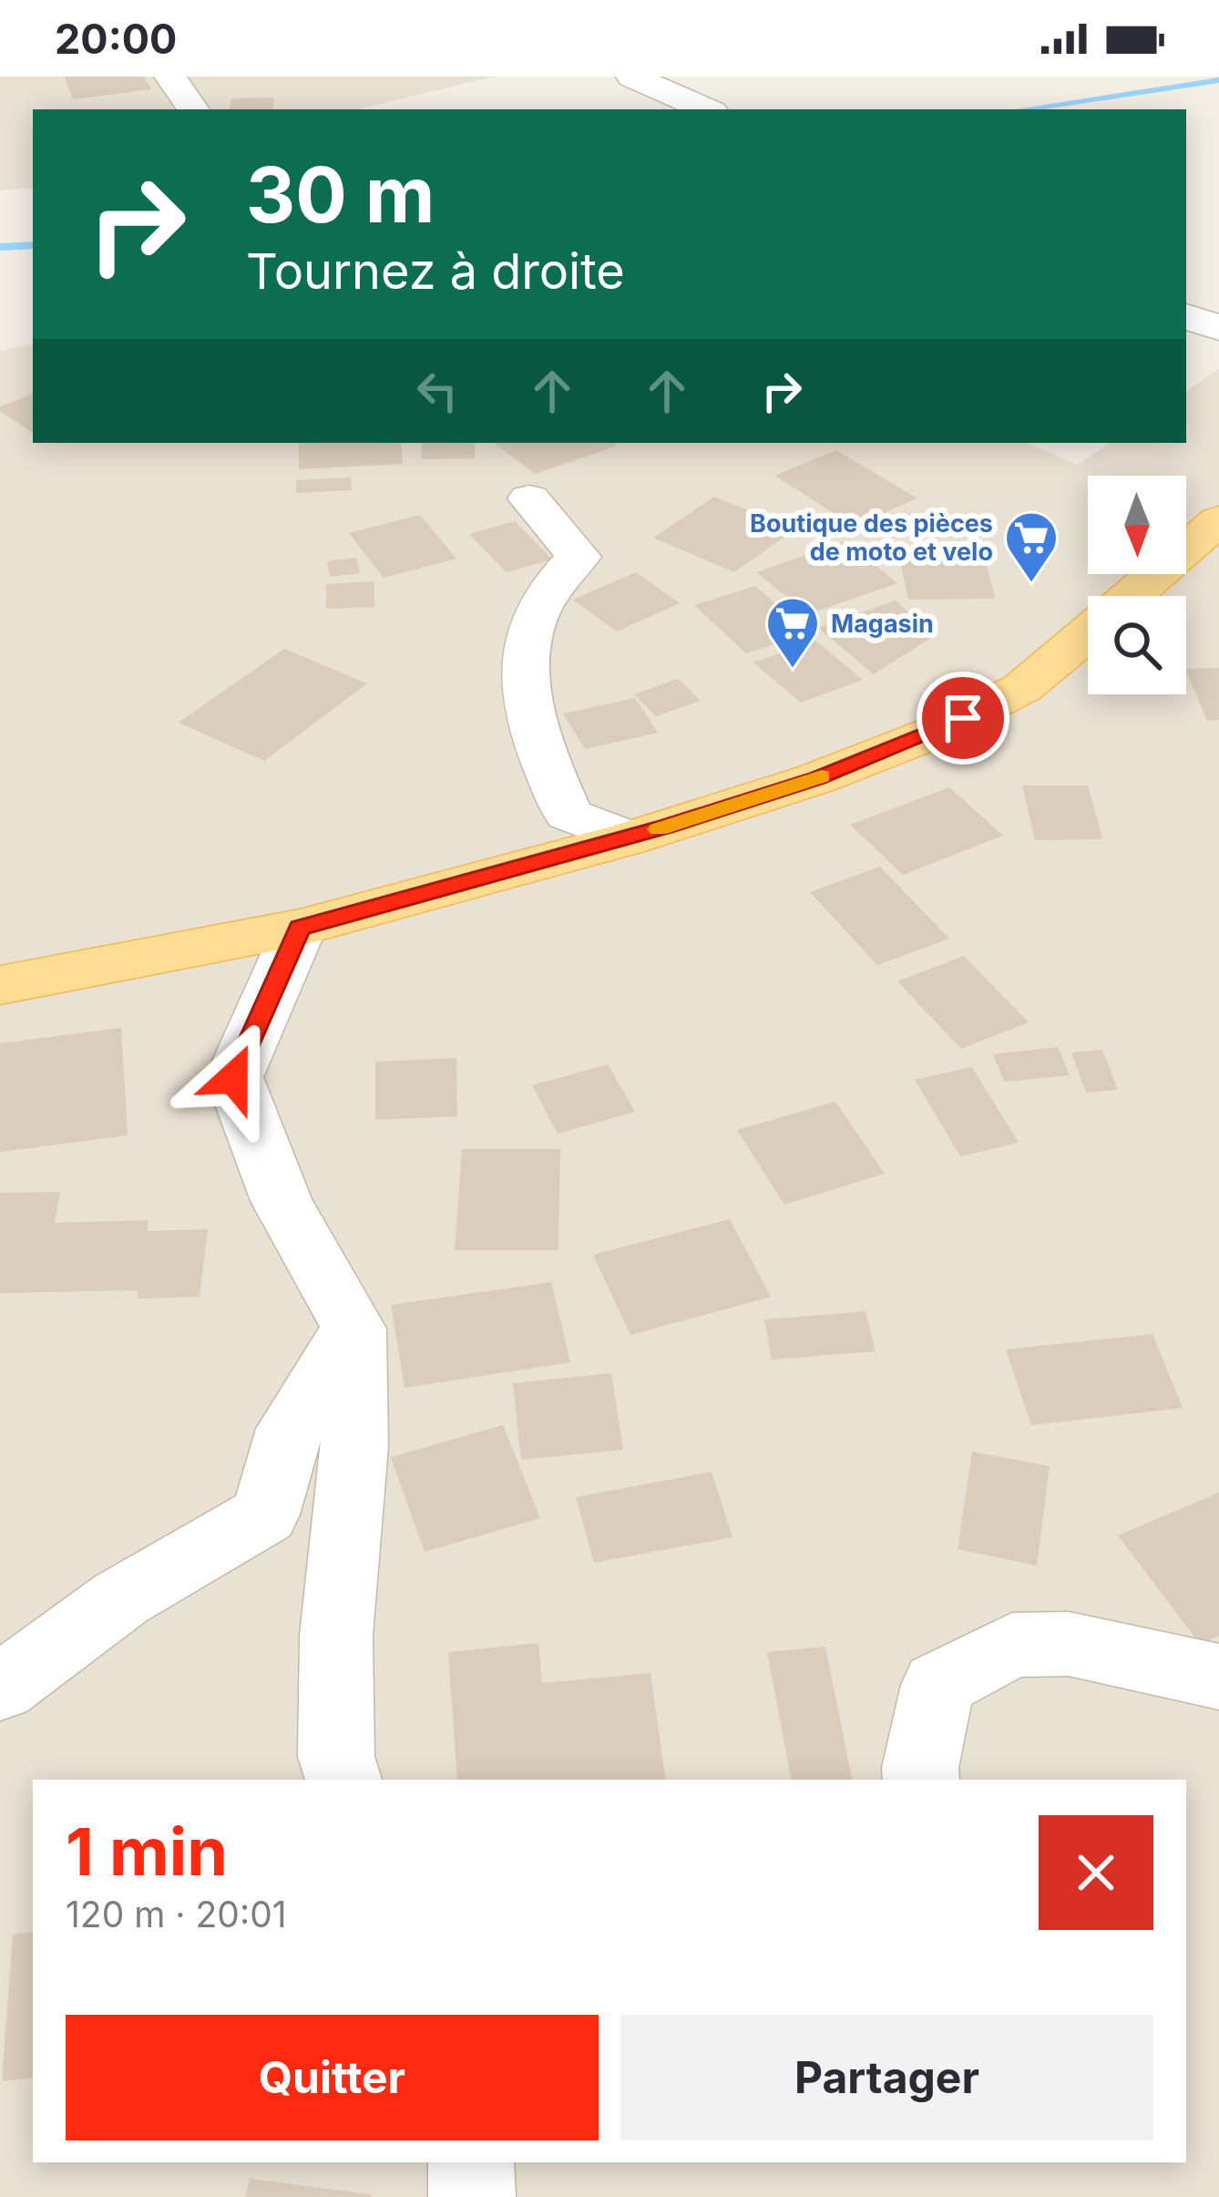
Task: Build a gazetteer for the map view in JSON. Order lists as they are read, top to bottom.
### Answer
{
  "places": {
    "supermarket": ["Boutique des pièces de moto et velo", "Magasin"]
  },
  "north": "bottom",
  "page": {
    "status": "20:00",
    "turn": ["30 m", "Tournez à droite"],
    "heading": ["1 min", "120 m · 20:01"],
    "buttons": ["Quitter", "Partager"]
  }
}
